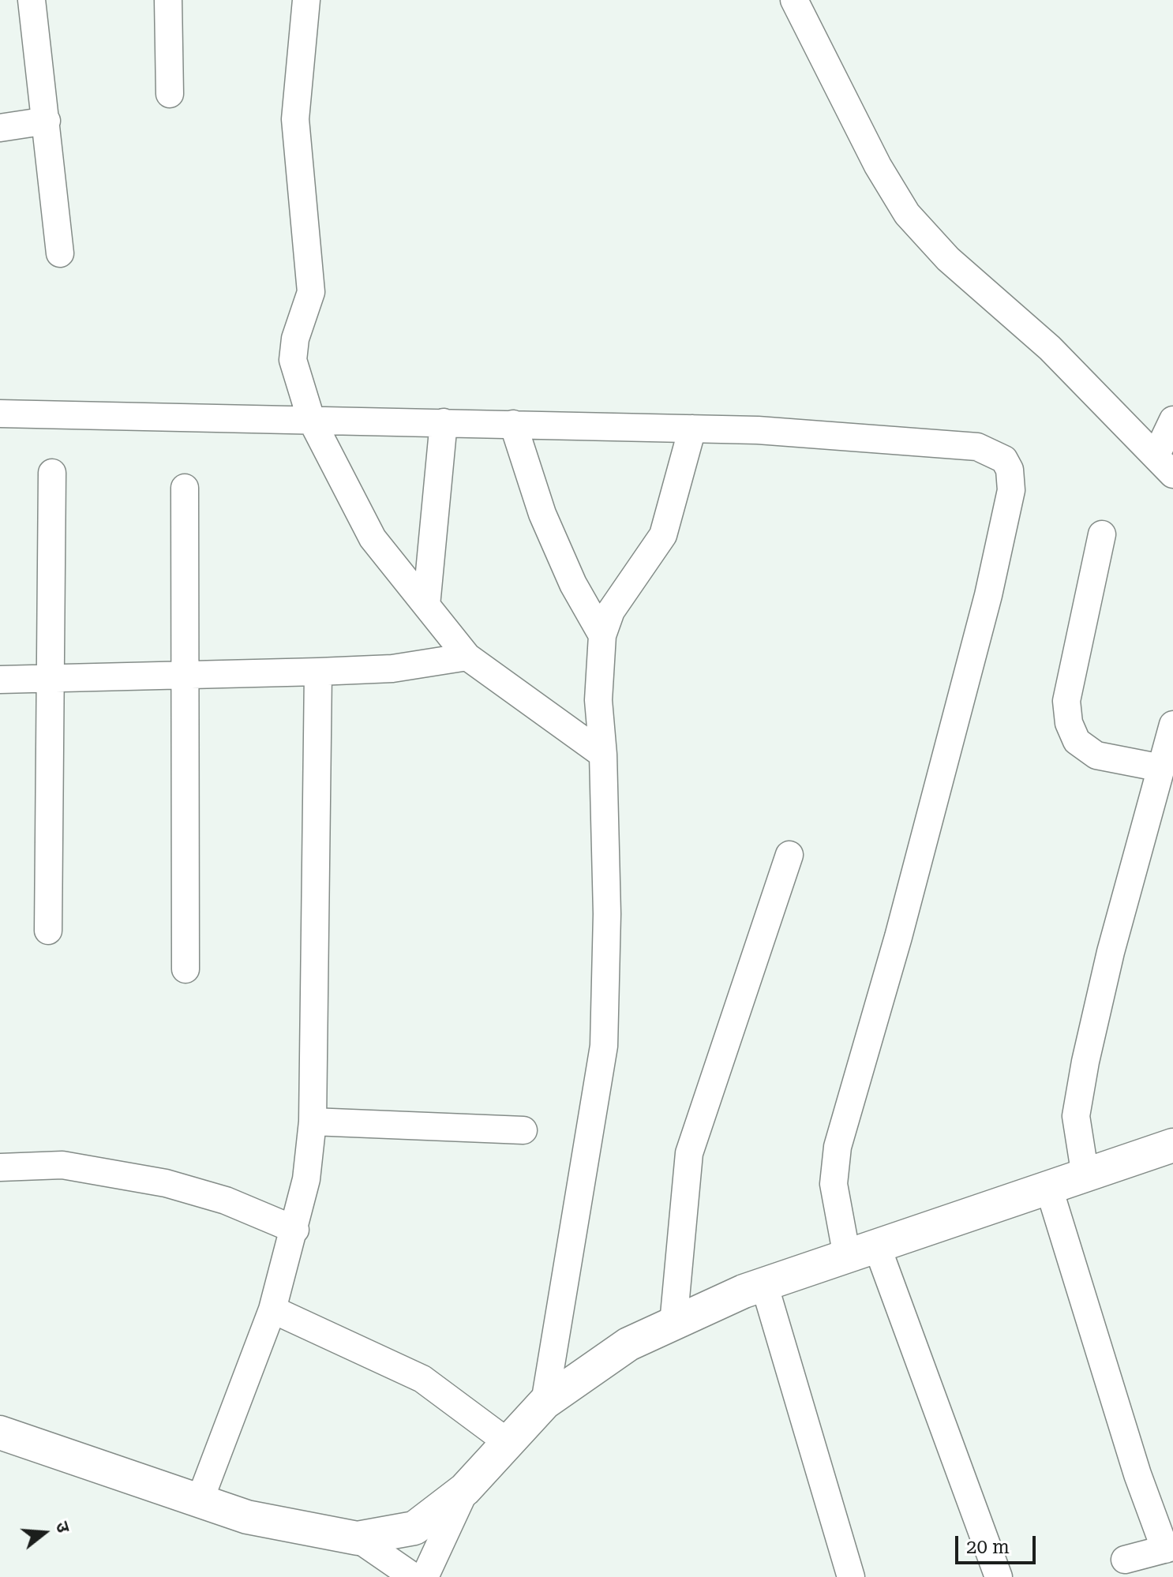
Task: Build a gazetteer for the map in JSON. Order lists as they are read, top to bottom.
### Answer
{
  "scale_bar": "20 m",
  "north": "right"
}
